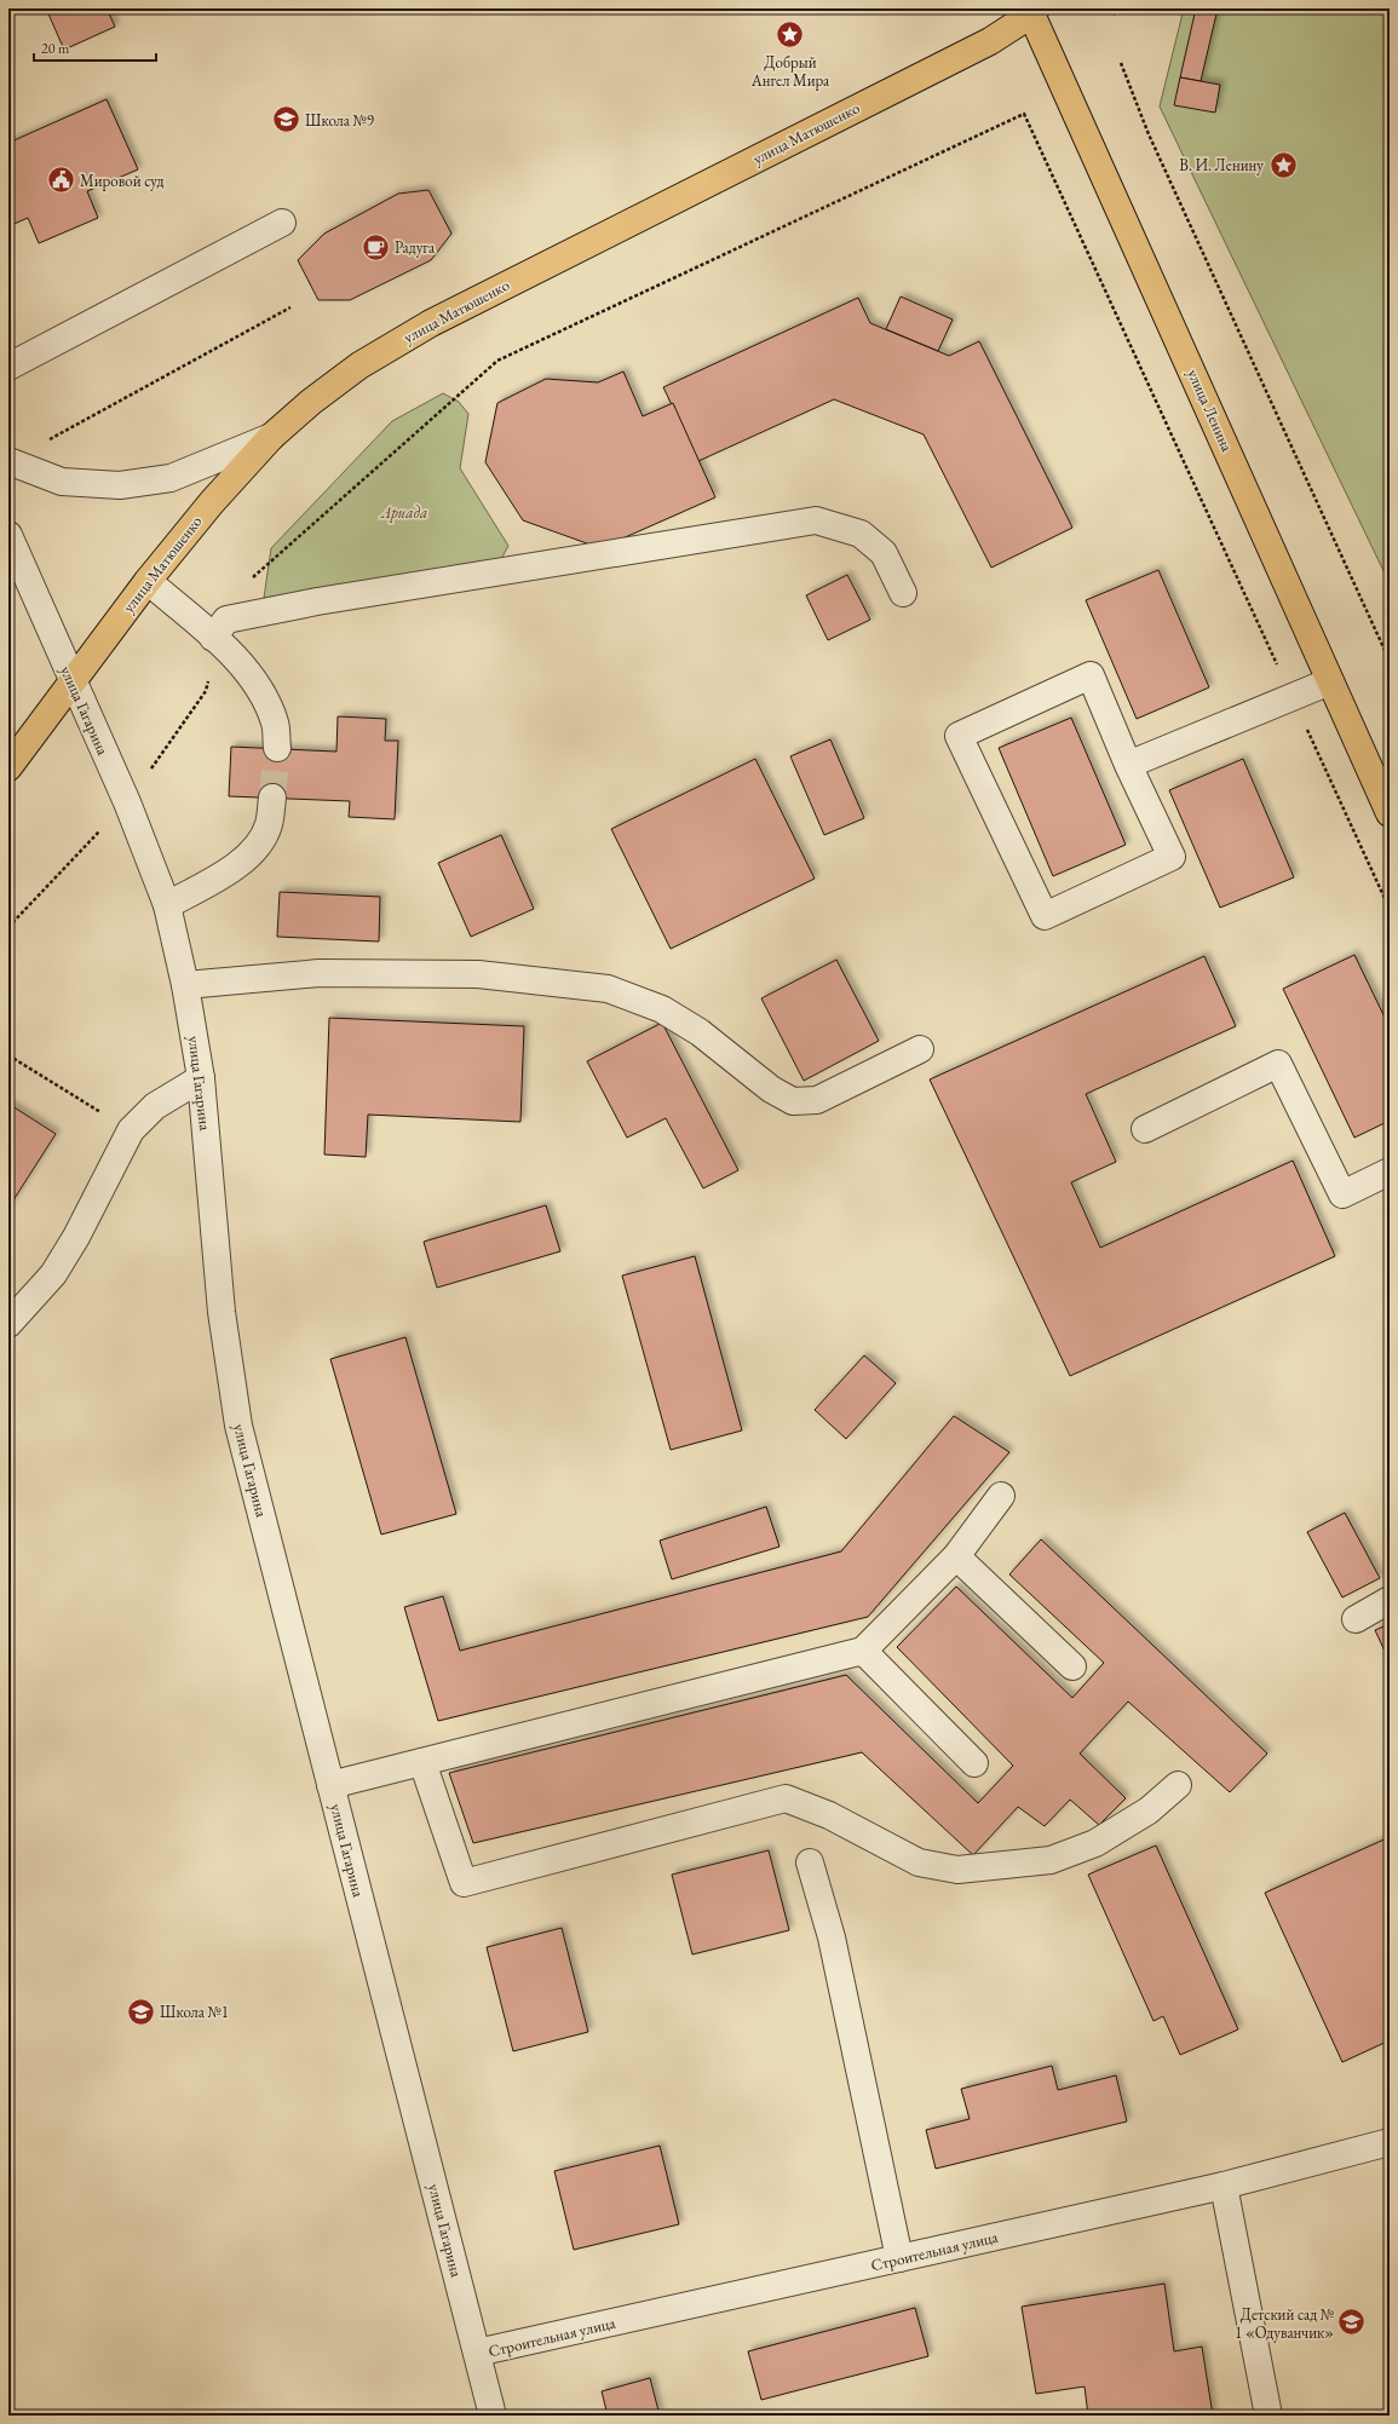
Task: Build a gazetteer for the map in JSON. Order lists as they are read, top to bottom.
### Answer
{
  "streets": {
    "main road": ["улица Матюшенко", "улица Ленина"],
    "street": ["улица Гагарина", "Строительная улица"]
  },
  "crossings": [
    ["улица Матюшенко", "улица Ленина"],
    ["улица Матюшенко", "улица Гагарина"],
    ["улица Гагарина", "Строительная улица"]
  ],
  "parks": ["Ариада"],
  "places": {
    "place": ["Добрый Ангел Мира", "В. И. Ленину"],
    "school or university": ["Школа №9", "Школа №1", "Детский сад № 1 «Одуванчик»"],
    "public building": ["Мировой суд"],
    "cafe": ["Радуга"]
  },
  "scale_bar": "20 m"
}
